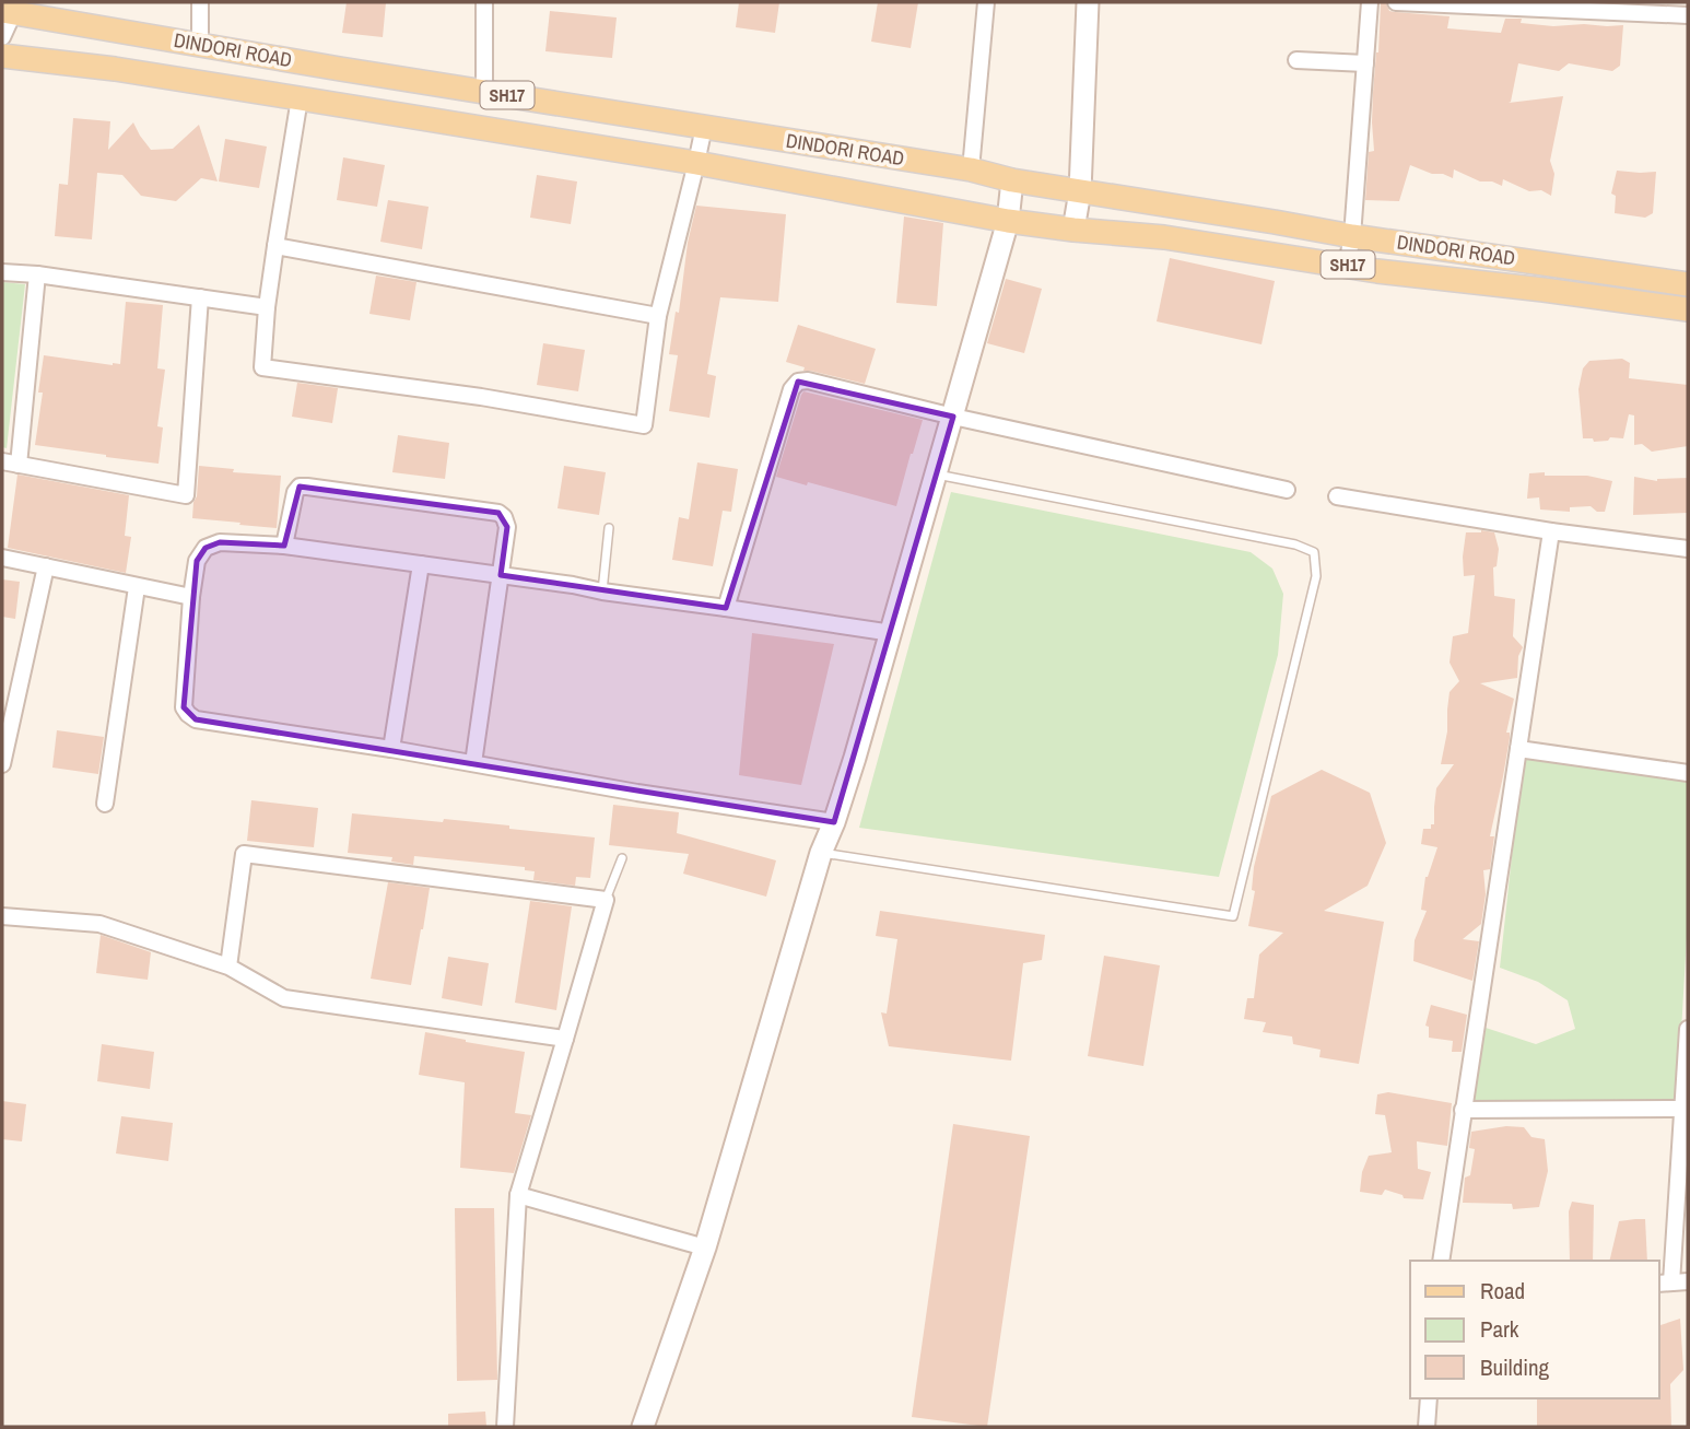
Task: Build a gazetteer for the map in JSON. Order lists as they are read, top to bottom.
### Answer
{
  "streets": {
    "main road": ["DINDORI ROAD", "SH17"]
  },
  "legend": ["Road", "Park", "Building"]
}
